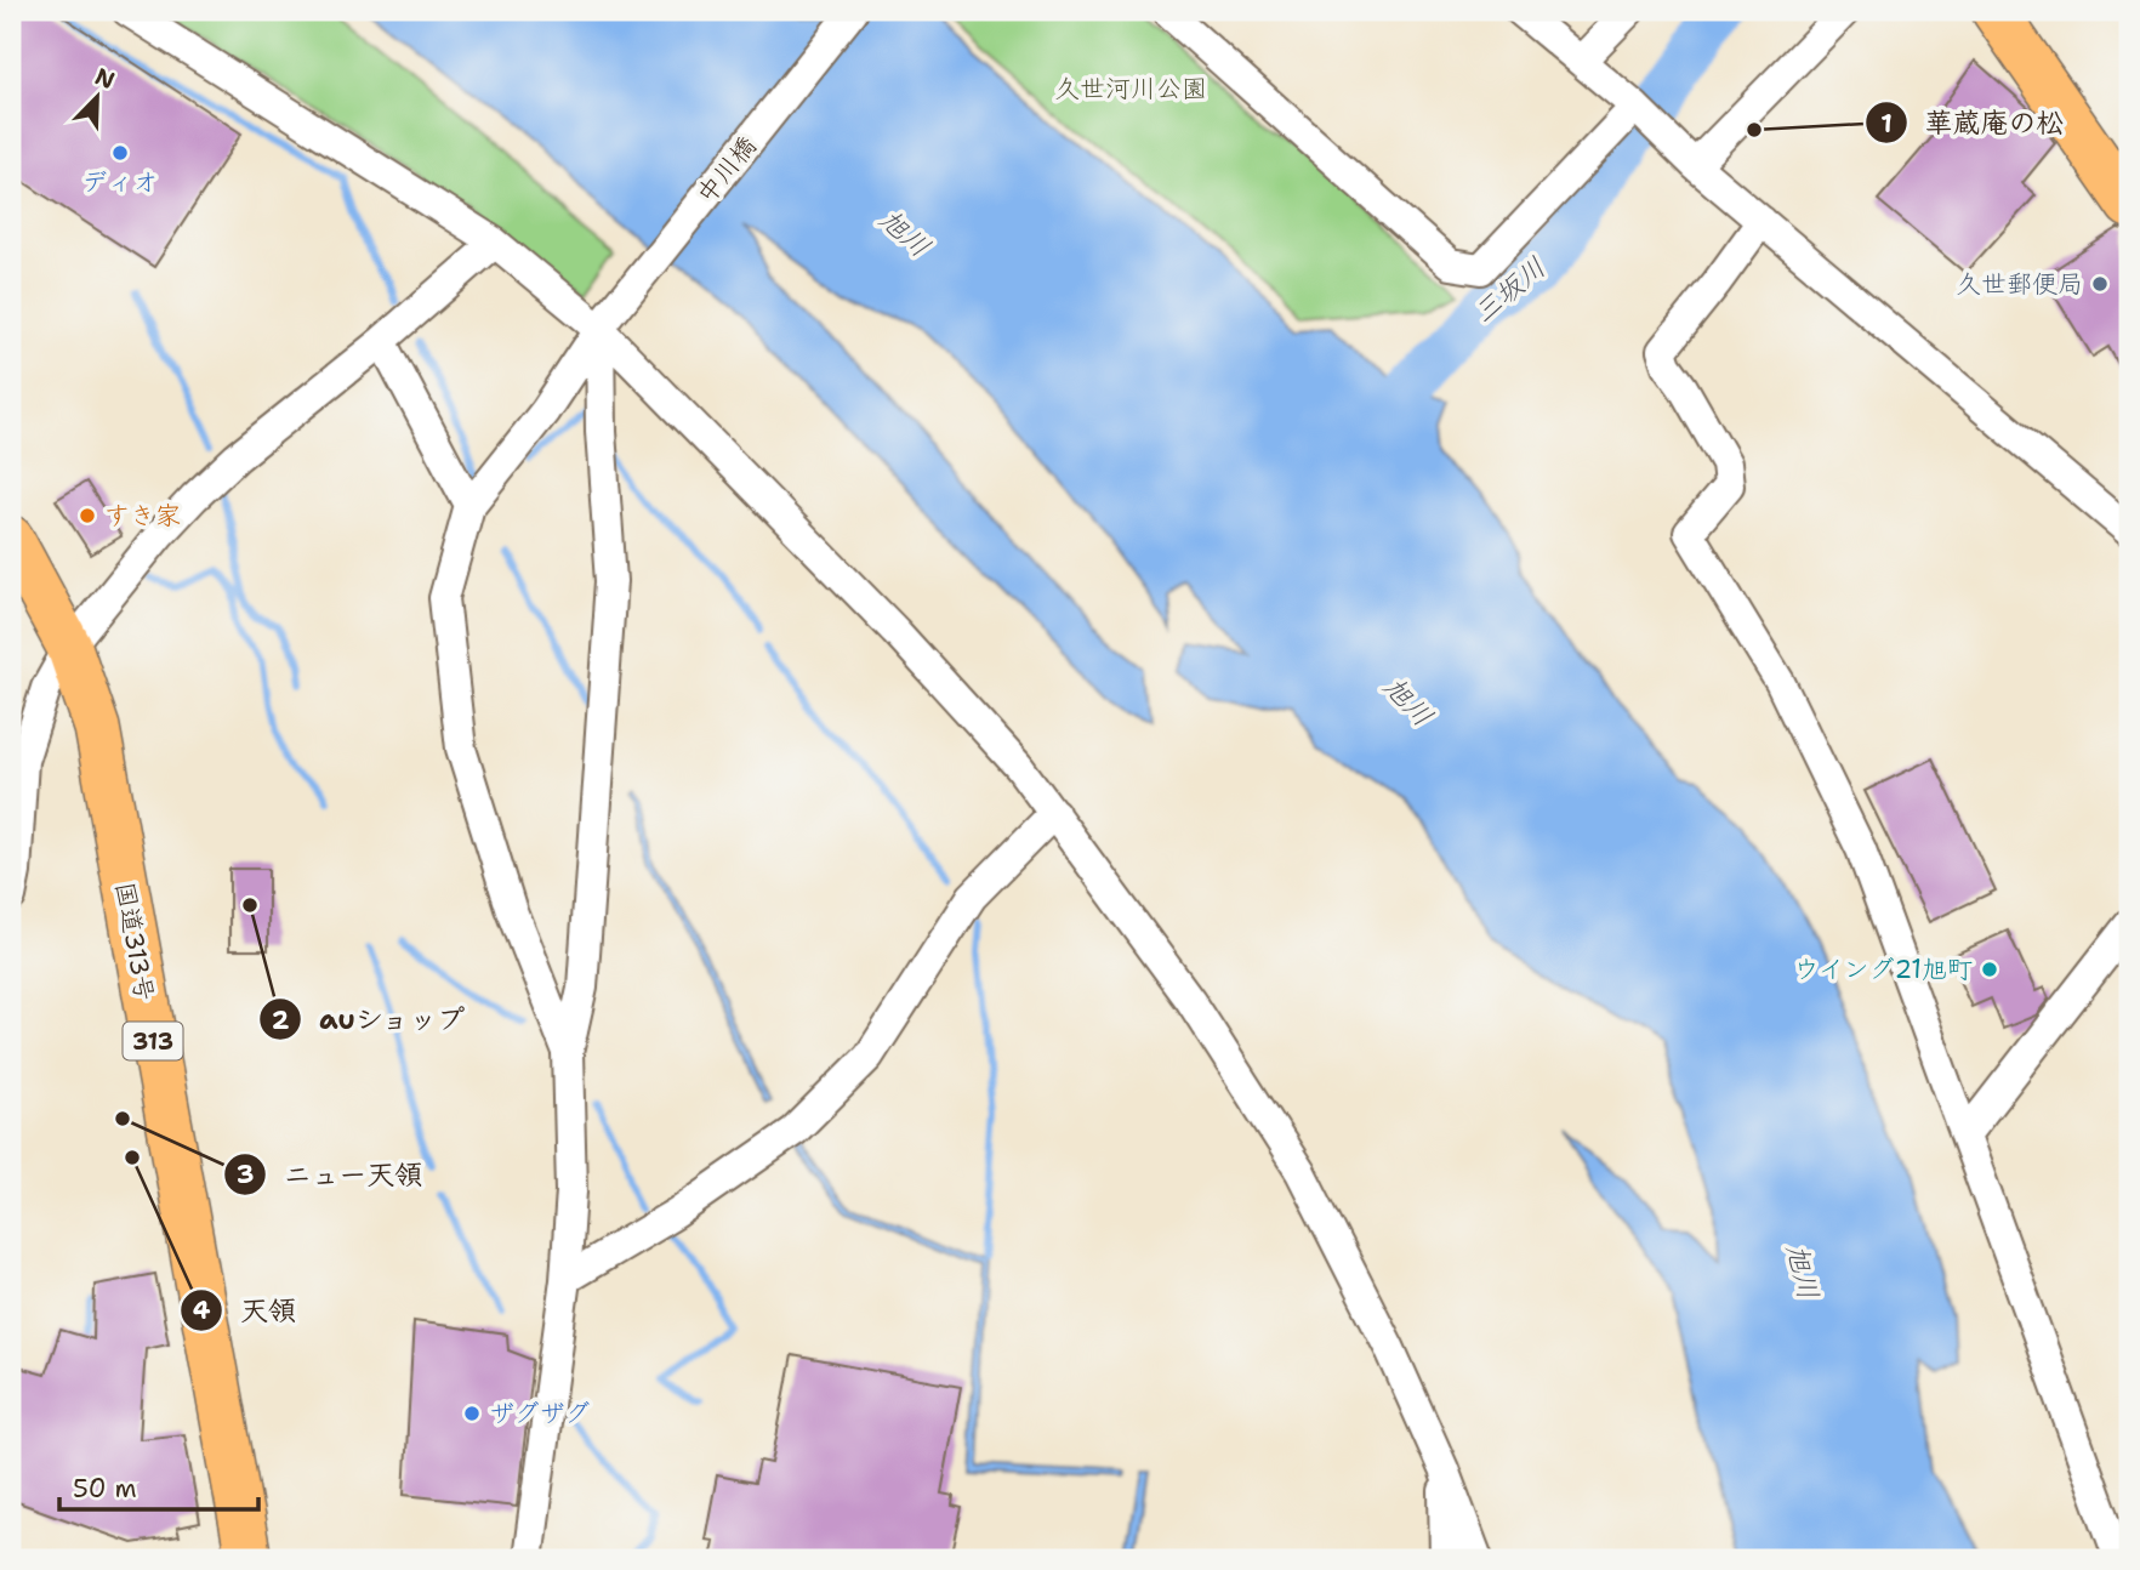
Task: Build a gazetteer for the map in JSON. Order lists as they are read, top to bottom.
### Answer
{
  "streets": {
    "highway": ["国道313号", "313"],
    "street": ["中川橋"]
  },
  "water": ["旭川", "三坂川"],
  "parks": ["久世河川公園"],
  "places": [
    "華蔵庵の松",
    "ディオ",
    "久世郵便局",
    "すき家",
    "auショップ",
    "ウイング21旭町",
    "ニュー天領",
    "天領",
    "ザグザグ"
  ],
  "scale_bar": "50 m",
  "north": "top right"
}
